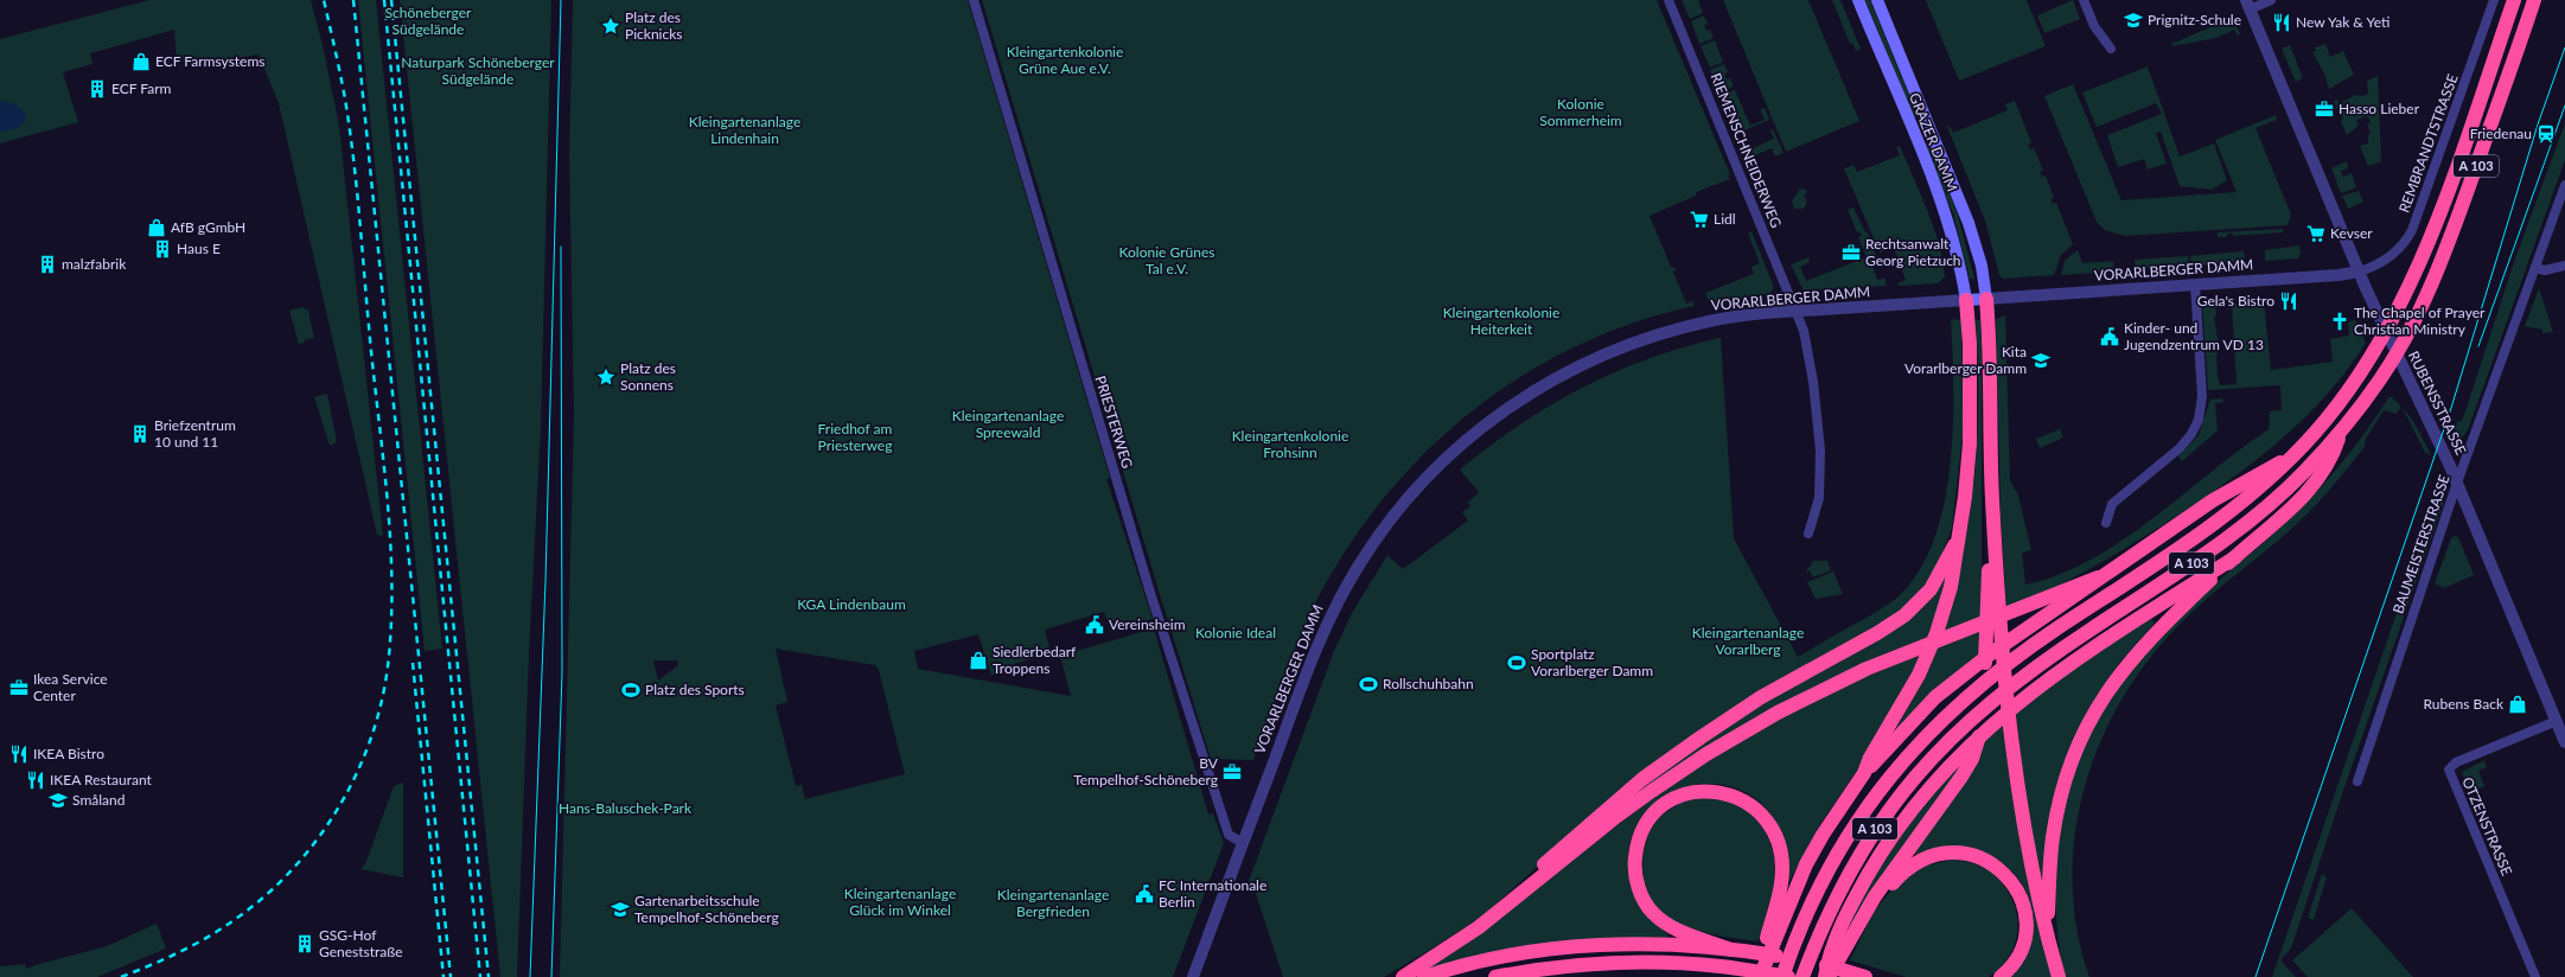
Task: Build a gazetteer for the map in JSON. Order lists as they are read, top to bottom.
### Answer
{
  "streets": {
    "highway": ["A 103"],
    "main road": ["GRAZER DAMM", "VORARLBERGER DAMM"],
    "street": [
      "REMBRANDTSTRASSE",
      "RIEMENSCHNEIDERWEG",
      "RUBENSSTRASSE",
      "PRIESTERWEG",
      "BAUMEISTERSTRASSE",
      "OTZENSTRASSE"
    ]
  },
  "crossings": [
    ["GRAZER DAMM", "VORARLBERGER DAMM"],
    ["REMBRANDTSTRASSE", "VORARLBERGER DAMM"],
    ["REMBRANDTSTRASSE", "RUBENSSTRASSE"],
    ["RIEMENSCHNEIDERWEG", "VORARLBERGER DAMM"],
    ["VORARLBERGER DAMM", "RUBENSSTRASSE"],
    ["VORARLBERGER DAMM", "PRIESTERWEG"],
    ["RUBENSSTRASSE", "BAUMEISTERSTRASSE"],
    ["RUBENSSTRASSE", "OTZENSTRASSE"]
  ],
  "parks": [
    "Schöneberger Südgelände",
    "Kleingartenkolonie Grüne Aue e.V.",
    "Naturpark Schöneberger Südgelände",
    "Kolonie Sommerheim",
    "Kleingartenanlage Lindenhain",
    "Kolonie Grünes Tal e.V.",
    "Kleingartenkolonie Heiterkeit",
    "Kleingartenanlage Spreewald",
    "Friedhof am Priesterweg",
    "Kleingartenkolonie Frohsinn",
    "KGA Lindenbaum",
    "Kolonie Ideal",
    "Kleingartenanlage Vorarlberg",
    "Hans-Baluschek-Park",
    "Kleingartenanlage Glück im Winkel",
    "Kleingartenanlage Bergfrieden"
  ],
  "places": {
    "school or university": [
      "Prignitz-Schule",
      "Kita Vorarlberger Damm",
      "Småland",
      "Gartenarbeitsschule Tempelhof-Schöneberg"
    ],
    "restaurant": [
      "New Yak & Yeti",
      "Gela's Bistro",
      "IKEA Bistro",
      "IKEA Restaurant"
    ],
    "place": ["Platz des Picknicks", "Platz des Sonnens"],
    "shop": [
      "ECF Farmsystems",
      "AfB gGmbH",
      "Siedlerbedarf Troppens",
      "Rubens Back"
    ],
    "building": [
      "ECF Farm",
      "Haus E",
      "malzfabrik",
      "Briefzentrum 10 und 11",
      "GSG-Hof Geneststraße"
    ],
    "office": [
      "Hasso Lieber",
      "Rechtsanwalt Georg Pietzuch",
      "Ikea Service Center",
      "BV Tempelhof-Schöneberg"
    ],
    "station": ["Friedenau"],
    "supermarket": ["Lidl", "Kevser"],
    "church": ["The Chapel of Prayer Christian Ministry"],
    "public building": ["Kinder- und Jugendzentrum VD 13", "Vereinsheim", "FC Internationale Berlin"],
    "sports": ["Sportplatz Vorarlberger Damm", "Rollschuhbahn", "Platz des Sports"]
  }
}
